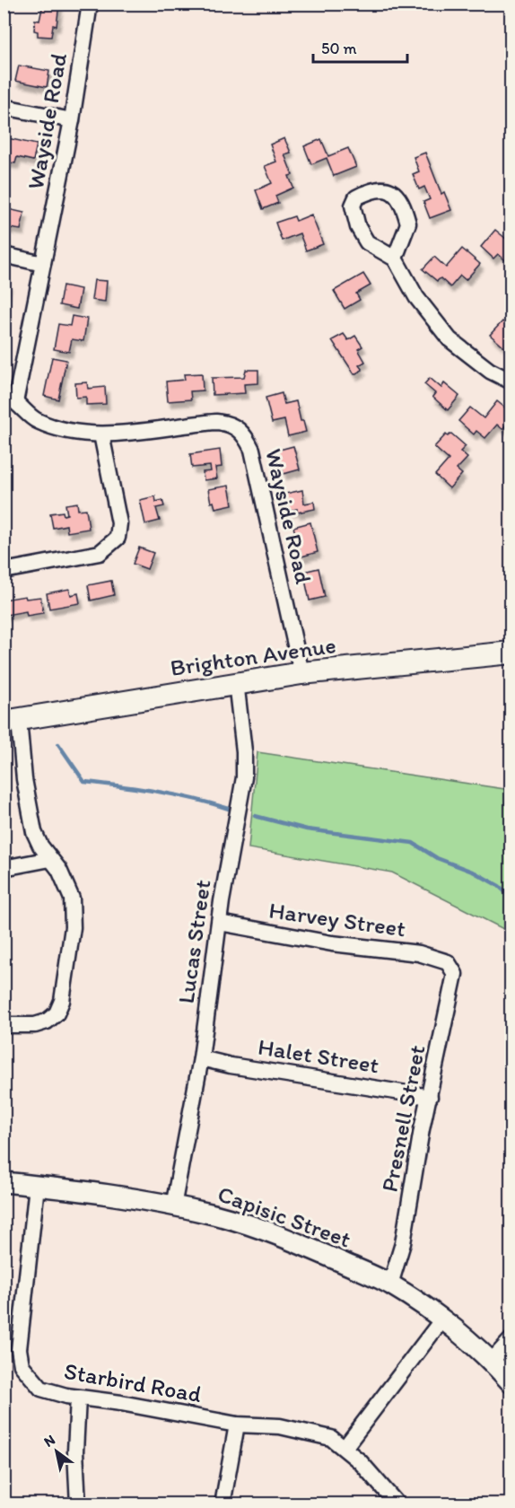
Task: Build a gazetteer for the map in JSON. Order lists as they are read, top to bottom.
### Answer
{
  "streets": {
    "main road": ["Brighton Avenue"],
    "street": [
      "Wayside Road",
      "Harvey Street",
      "Lucas Street",
      "Halet Street",
      "Presnell Street",
      "Capisic Street",
      "Starbird Road"
    ]
  },
  "crossings": [
    ["Wayside Road", "Brighton Avenue"],
    ["Brighton Avenue", "Lucas Street"],
    ["Harvey Street", "Lucas Street"],
    ["Harvey Street", "Presnell Street"],
    ["Lucas Street", "Halet Street"],
    ["Lucas Street", "Capisic Street"],
    ["Halet Street", "Presnell Street"],
    ["Presnell Street", "Capisic Street"],
    ["Capisic Street", "Starbird Road"]
  ],
  "scale_bar": "50 m",
  "north": "top left"
}
